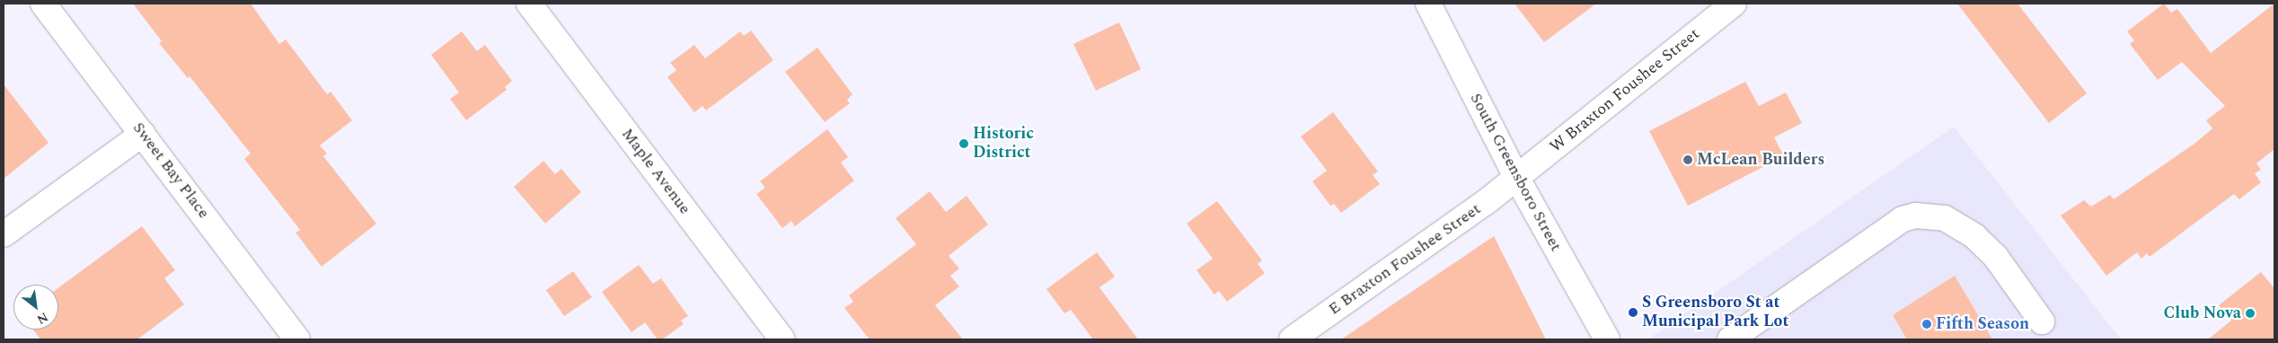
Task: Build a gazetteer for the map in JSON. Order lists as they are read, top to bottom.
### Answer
{
  "streets": {
    "street": [
      "W Braxton Foushee Street",
      "Sweet Bay Place",
      "Maple Avenue",
      "South Greensboro Street",
      "E Braxton Foushee Street"
    ]
  },
  "crossings": [
    ["W Braxton Foushee Street", "South Greensboro Street"],
    ["W Braxton Foushee Street", "E Braxton Foushee Street"],
    ["South Greensboro Street", "E Braxton Foushee Street"]
  ],
  "places": [
    "Historic District",
    "McLean Builders",
    "S Greensboro St at Municipal Park Lot",
    "Club Nova",
    "Fifth Season"
  ],
  "north": "bottom right"
}
